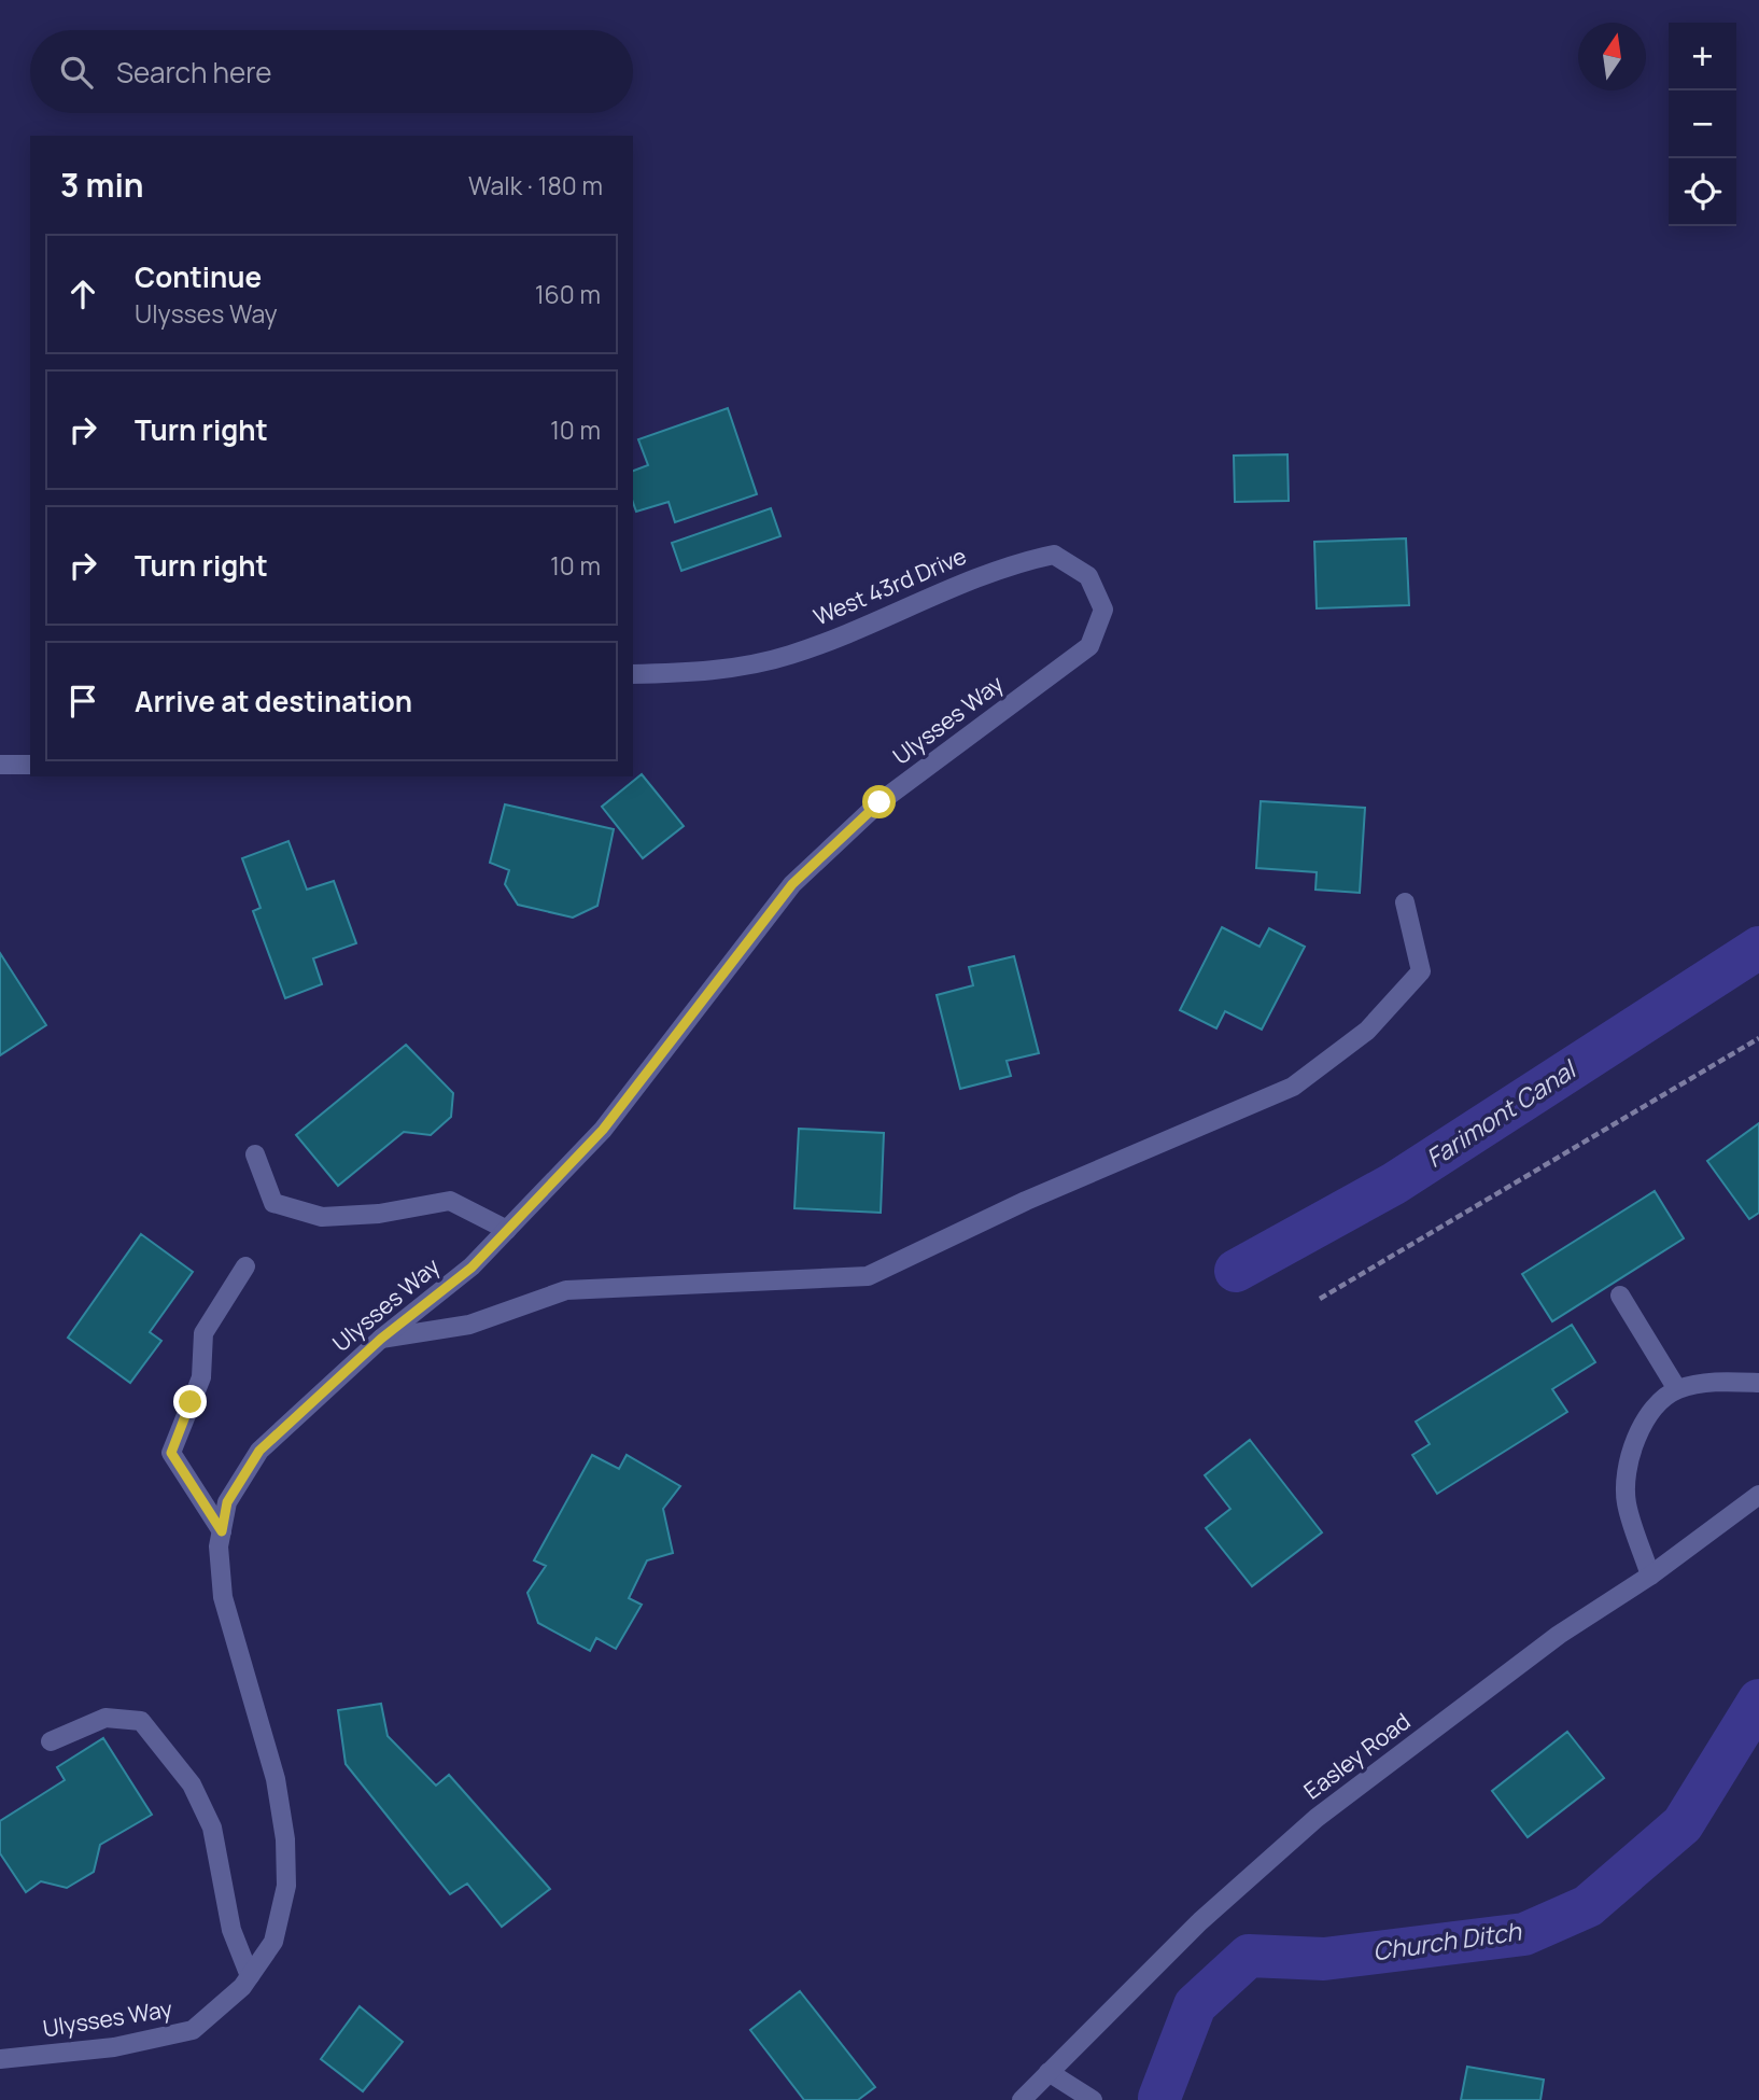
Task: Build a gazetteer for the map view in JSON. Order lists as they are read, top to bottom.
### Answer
{
  "streets": {
    "street": ["West 43rd Drive", "Ulysses Way", "Easley Road"]
  },
  "crossings": [
    ["West 43rd Drive", "Ulysses Way"]
  ],
  "water": ["Farimont Canal", "Church Ditch"],
  "north": "top",
  "page": {
    "map_buttons": ["+", "−"],
    "search": "Search here",
    "heading": ["3 min", "Walk · 180 m"],
    "list": [
      ["Continue", "Ulysses Way", "160 m"],
      ["Turn right", "10 m"],
      ["Turn right", "10 m"],
      "Arrive at destination"
    ]
  }
}
